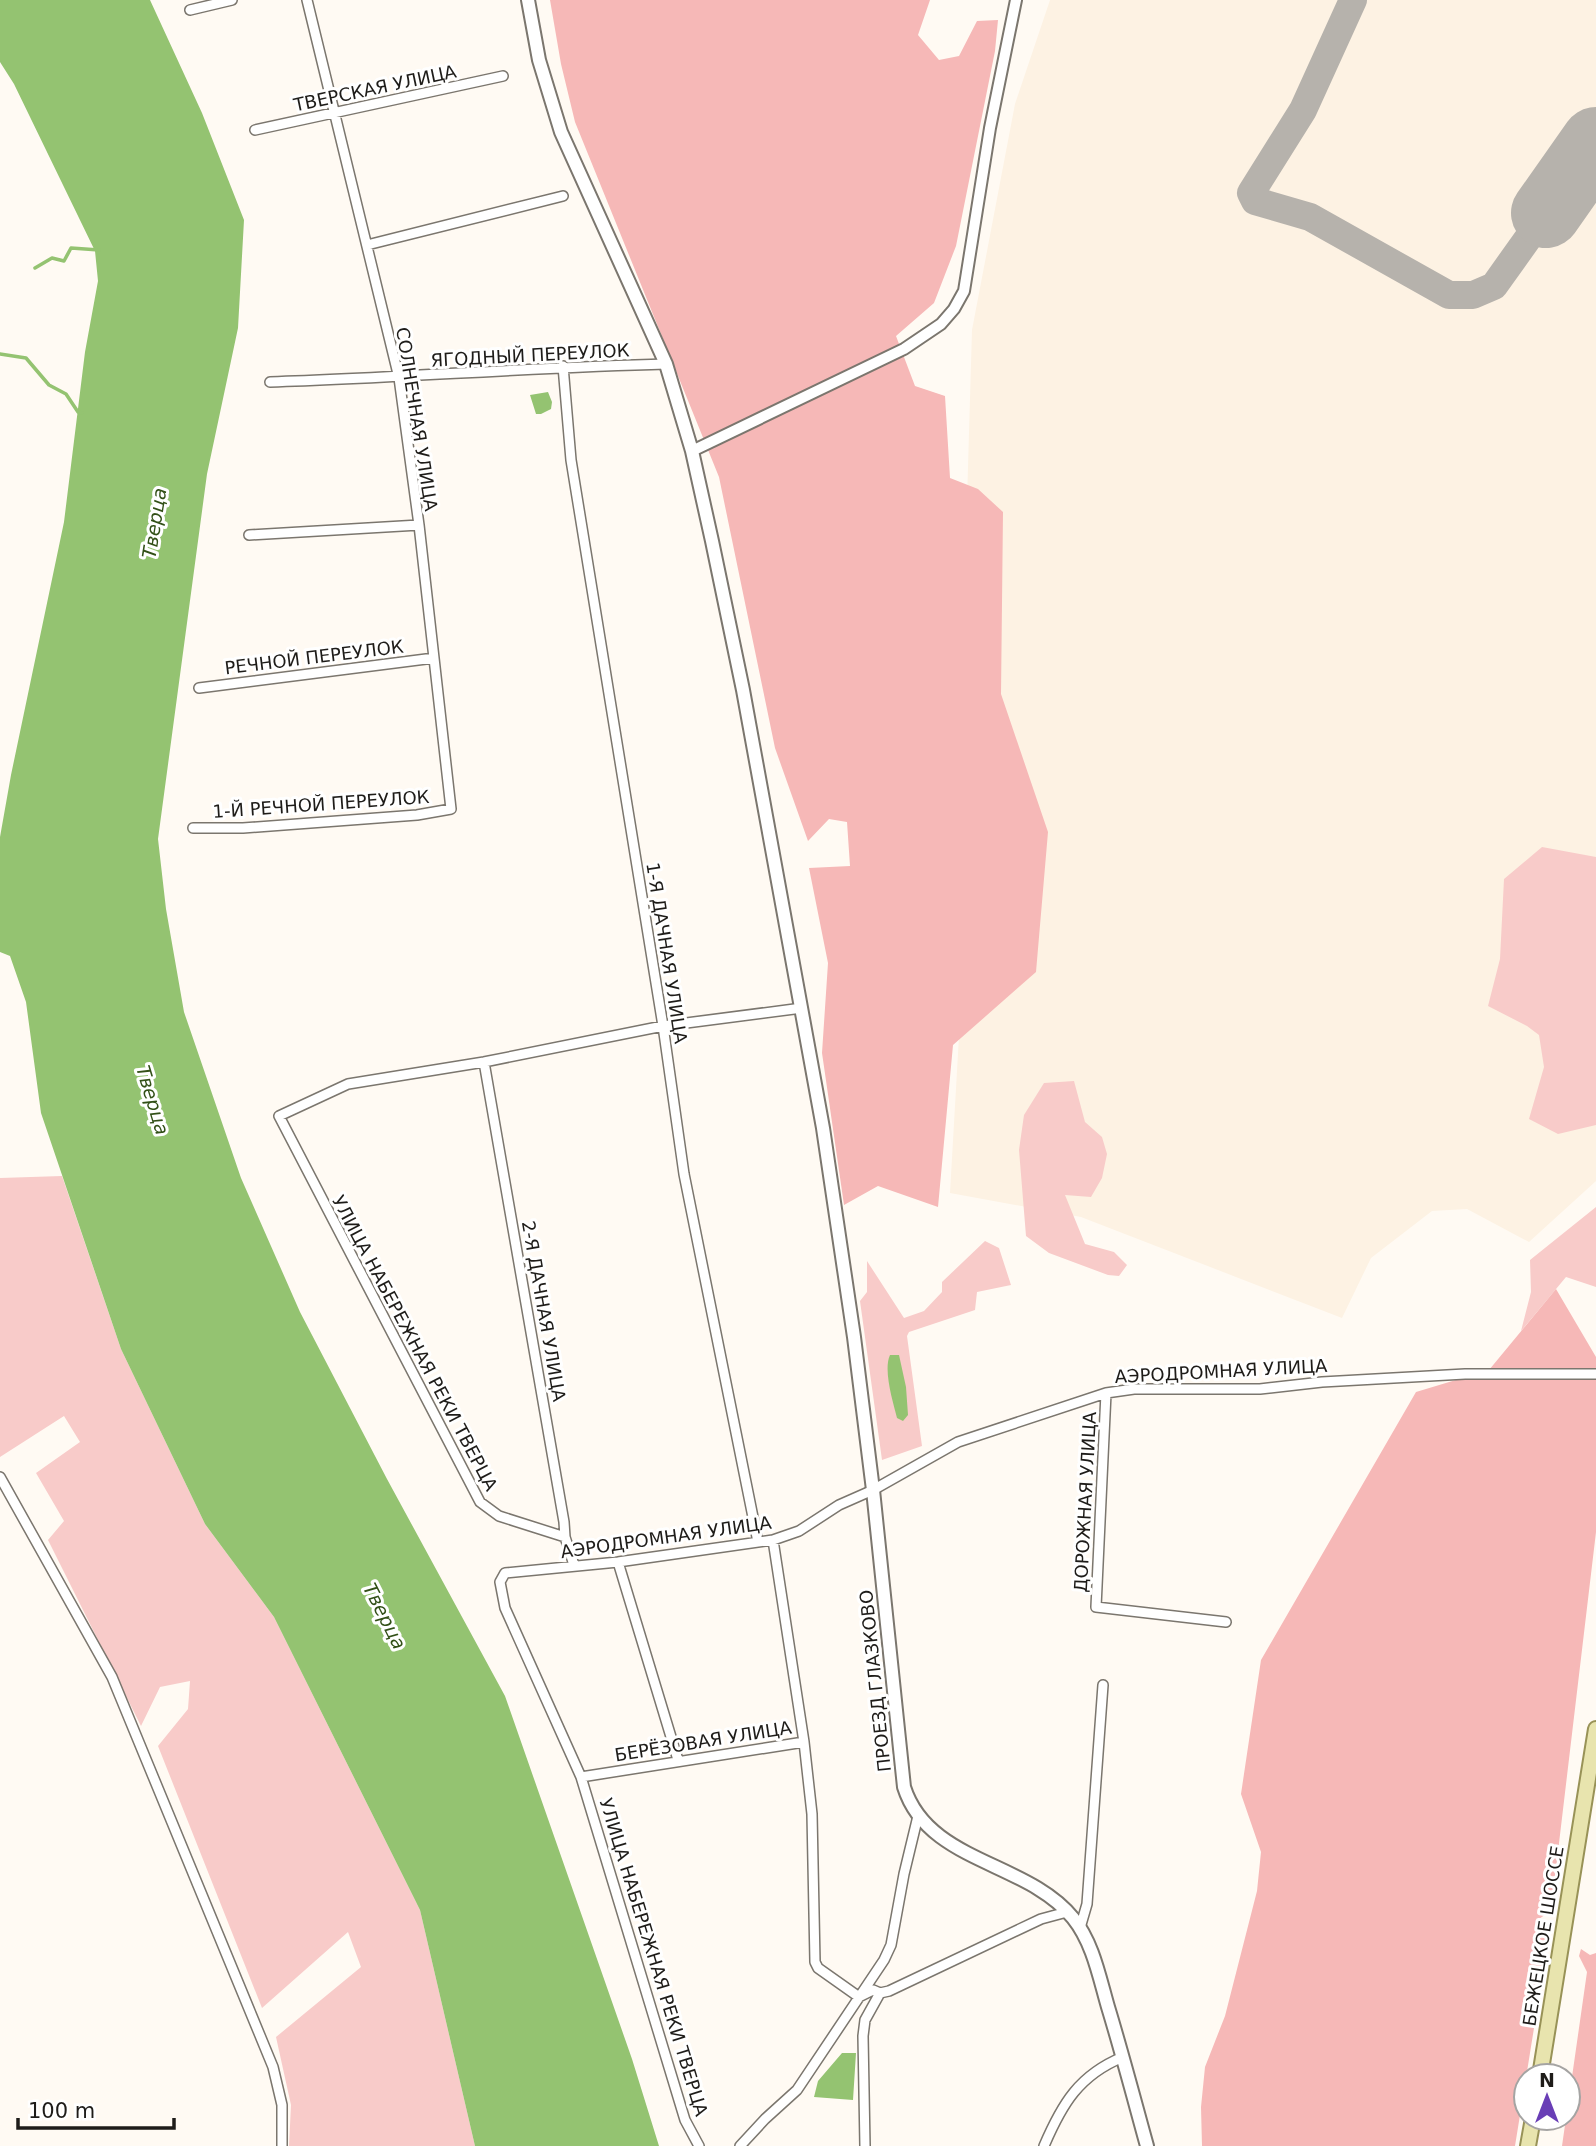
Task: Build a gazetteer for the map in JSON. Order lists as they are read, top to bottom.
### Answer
{
  "streets": {
    "main road": ["ПРОЕЗД ГЛАЗКОВО", "БЕЖЕЦКОЕ ШОССЕ"],
    "street": [
      "ТВЕРСКАЯ УЛИЦА",
      "ЯГОДНЫЙ ПЕРЕУЛОК",
      "СОЛНЕЧНАЯ УЛИЦА",
      "РЕЧНОЙ ПЕРЕУЛОК",
      "1-Й РЕЧНОЙ ПЕРЕУЛОК",
      "1-Я ДАЧНАЯ УЛИЦА",
      "2-Я ДАЧНАЯ УЛИЦА",
      "УЛИЦА НАБЕРЕЖНАЯ РЕКИ ТВЕРЦА",
      "АЭРОДРОМНАЯ УЛИЦА",
      "ДОРОЖНАЯ УЛИЦА",
      "БЕРЁЗОВАЯ УЛИЦА"
    ]
  },
  "crossings": [
    ["ТВЕРСКАЯ УЛИЦА", "СОЛНЕЧНАЯ УЛИЦА"],
    ["ЯГОДНЫЙ ПЕРЕУЛОК", "СОЛНЕЧНАЯ УЛИЦА"],
    ["ЯГОДНЫЙ ПЕРЕУЛОК", "1-Я ДАЧНАЯ УЛИЦА"],
    ["ЯГОДНЫЙ ПЕРЕУЛОК", "ПРОЕЗД ГЛАЗКОВО"],
    ["СОЛНЕЧНАЯ УЛИЦА", "РЕЧНОЙ ПЕРЕУЛОК"],
    ["СОЛНЕЧНАЯ УЛИЦА", "1-Й РЕЧНОЙ ПЕРЕУЛОК"],
    ["1-Я ДАЧНАЯ УЛИЦА", "АЭРОДРОМНАЯ УЛИЦА"],
    ["2-Я ДАЧНАЯ УЛИЦА", "УЛИЦА НАБЕРЕЖНАЯ РЕКИ ТВЕРЦА"],
    ["2-Я ДАЧНАЯ УЛИЦА", "АЭРОДРОМНАЯ УЛИЦА"],
    ["УЛИЦА НАБЕРЕЖНАЯ РЕКИ ТВЕРЦА", "АЭРОДРОМНАЯ УЛИЦА"],
    ["УЛИЦА НАБЕРЕЖНАЯ РЕКИ ТВЕРЦА", "БЕРЁЗОВАЯ УЛИЦА"],
    ["АЭРОДРОМНАЯ УЛИЦА", "ДОРОЖНАЯ УЛИЦА"],
    ["АЭРОДРОМНАЯ УЛИЦА", "ПРОЕЗД ГЛАЗКОВО"],
    ["АЭРОДРОМНАЯ УЛИЦА", "БЕРЁЗОВАЯ УЛИЦА"]
  ],
  "water": ["Тверца"],
  "scale_bar": "100 m",
  "north": "top"
}
